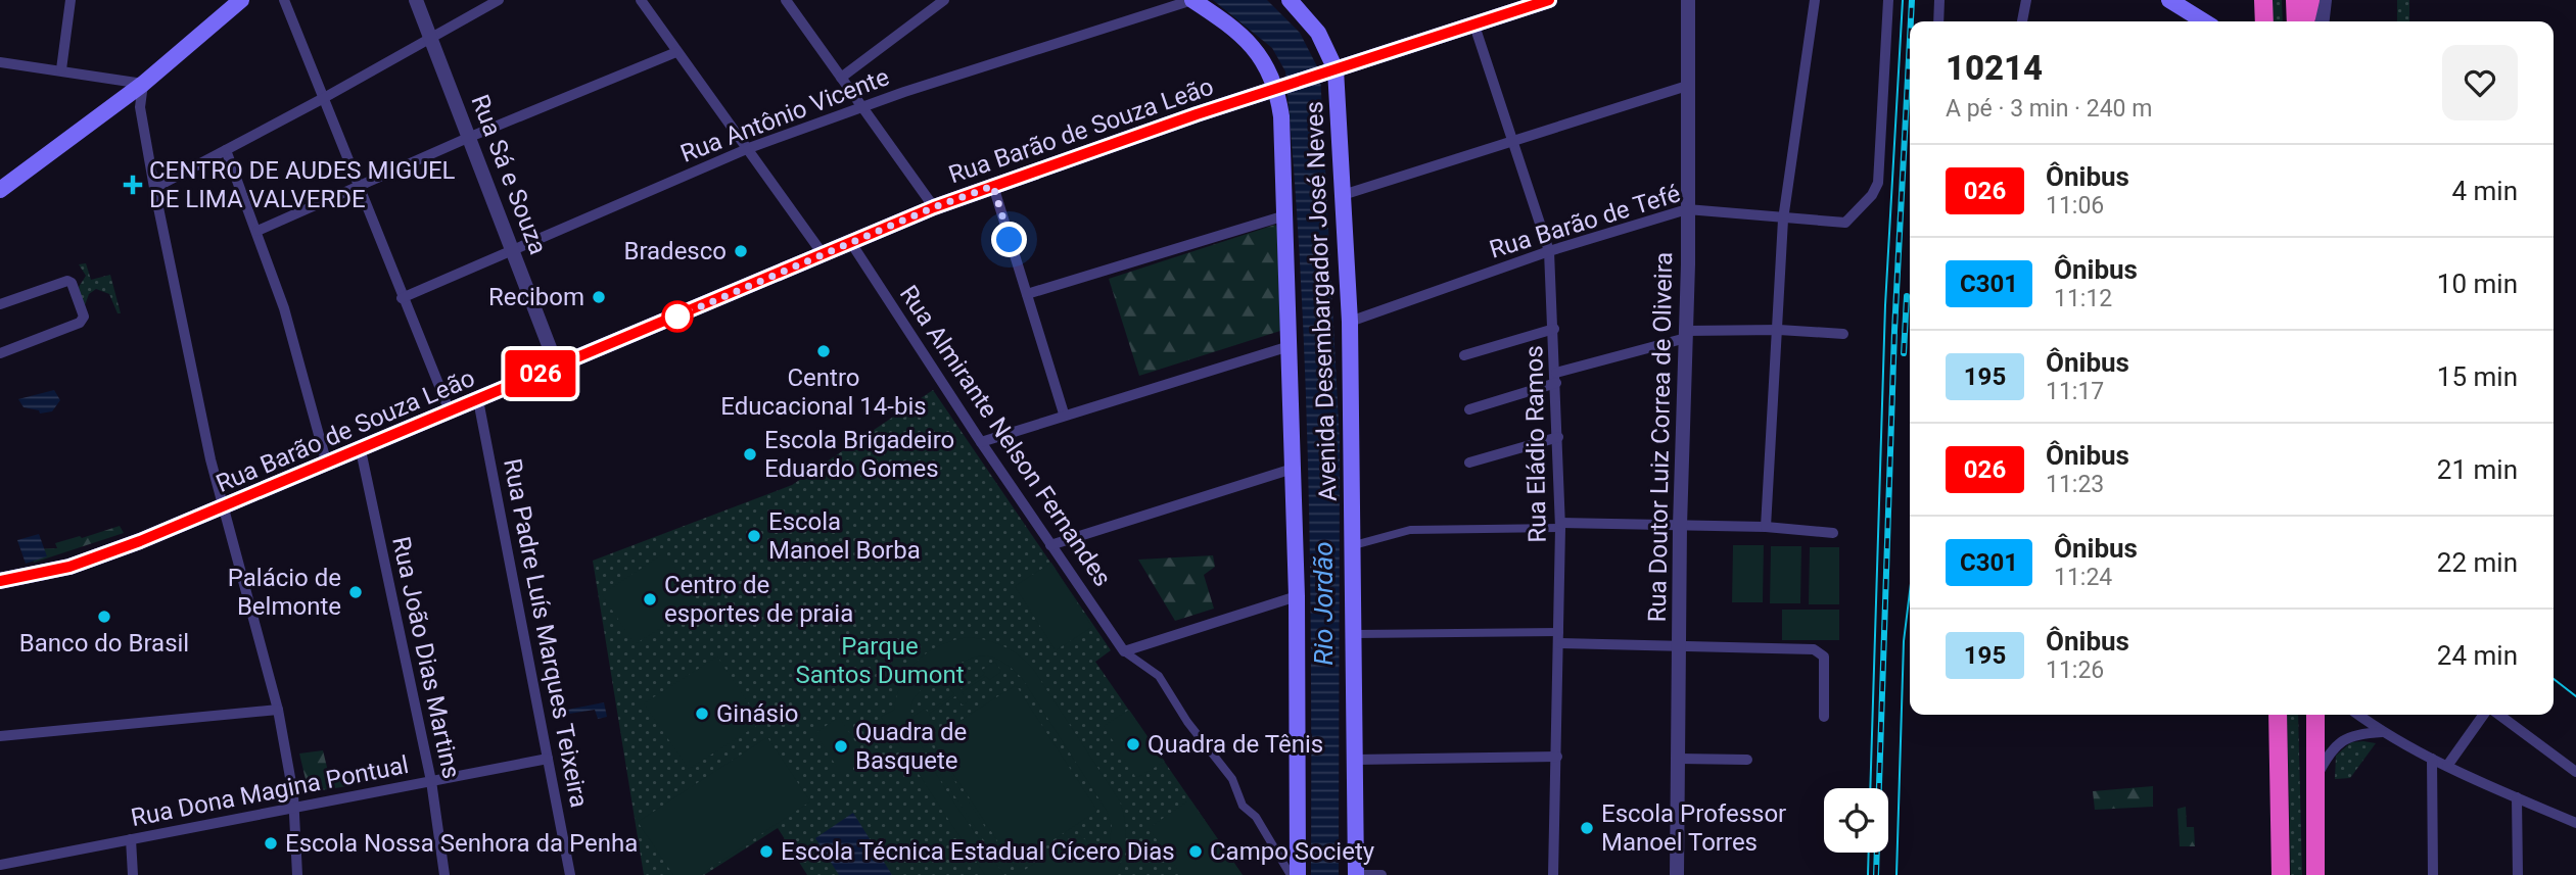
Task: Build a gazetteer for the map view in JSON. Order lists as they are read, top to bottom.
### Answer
{
  "streets": {
    "main road": ["Rua Barão de Souza Leão", "Avenida Desembargador José Neves"],
    "street": [
      "Rua Antônio Vicente",
      "Rua Sá e Souza",
      "Rua Barão de Tefé",
      "Rua Almirante Nelson Fernandes",
      "Rua Doutor Luiz Correa de Oliveira",
      "Rua Eládio Ramos",
      "Rua Padre Luís Marques Teixeira",
      "Rua João Dias Martins",
      "Rua Dona Magina Pontual"
    ]
  },
  "crossings": [
    ["Rua Antônio Vicente", "Rua Sá e Souza"],
    ["Rua Barão de Souza Leão", "Rua Sá e Souza"],
    ["Rua Barão de Souza Leão", "Avenida Desembargador José Neves"],
    ["Rua Barão de Souza Leão", "Rua Almirante Nelson Fernandes"],
    ["Rua Barão de Souza Leão", "Rua Eládio Ramos"],
    ["Rua Barão de Souza Leão", "Rua Padre Luís Marques Teixeira"],
    ["Rua Barão de Souza Leão", "Rua João Dias Martins"],
    ["Rua Barão de Tefé", "Avenida Desembargador José Neves"],
    ["Rua Barão de Tefé", "Rua Doutor Luiz Correa de Oliveira"],
    ["Rua Barão de Tefé", "Rua Eládio Ramos"],
    ["Rua Padre Luís Marques Teixeira", "Rua Dona Magina Pontual"],
    ["Rua João Dias Martins", "Rua Dona Magina Pontual"]
  ],
  "water": ["Rio Jordão"],
  "parks": ["Parque Santos Dumont"],
  "places": {
    "health": ["CENTRO DE AUDES MIGUEL DE LIMA VALVERDE"],
    "other": [
      "Bradesco",
      "Recibom",
      "Centro Educacional 14-bis",
      "Escola Brigadeiro Eduardo Gomes",
      "Escola Manoel Borba",
      "Palácio de Belmonte",
      "Centro de esportes de praia",
      "Banco do Brasil",
      "Ginásio",
      "Quadra de Tênis",
      "Quadra de Basquete",
      "Escola Professor Manoel Torres",
      "Escola Nossa Senhora da Penha",
      "Escola Técnica Estadual Cícero Dias",
      "Campo Society"
    ]
  },
  "lines": ["bus line 026"],
  "page": {
    "on_map": "026",
    "heading": ["10214", "A pé · 3 min · 240 m"],
    "list": [
      {
        "mark": "026",
        "name": "Ônibus",
        "note": "11:06",
        "value": "4 min"
      },
      {
        "mark": "C301",
        "name": "Ônibus",
        "note": "11:12",
        "value": "10 min"
      },
      {
        "mark": "195",
        "name": "Ônibus",
        "note": "11:17",
        "value": "15 min"
      },
      {
        "mark": "026",
        "name": "Ônibus",
        "note": "11:23",
        "value": "21 min"
      },
      {
        "mark": "C301",
        "name": "Ônibus",
        "note": "11:24",
        "value": "22 min"
      },
      {
        "mark": "195",
        "name": "Ônibus",
        "note": "11:26",
        "value": "24 min"
      }
    ]
  }
}
